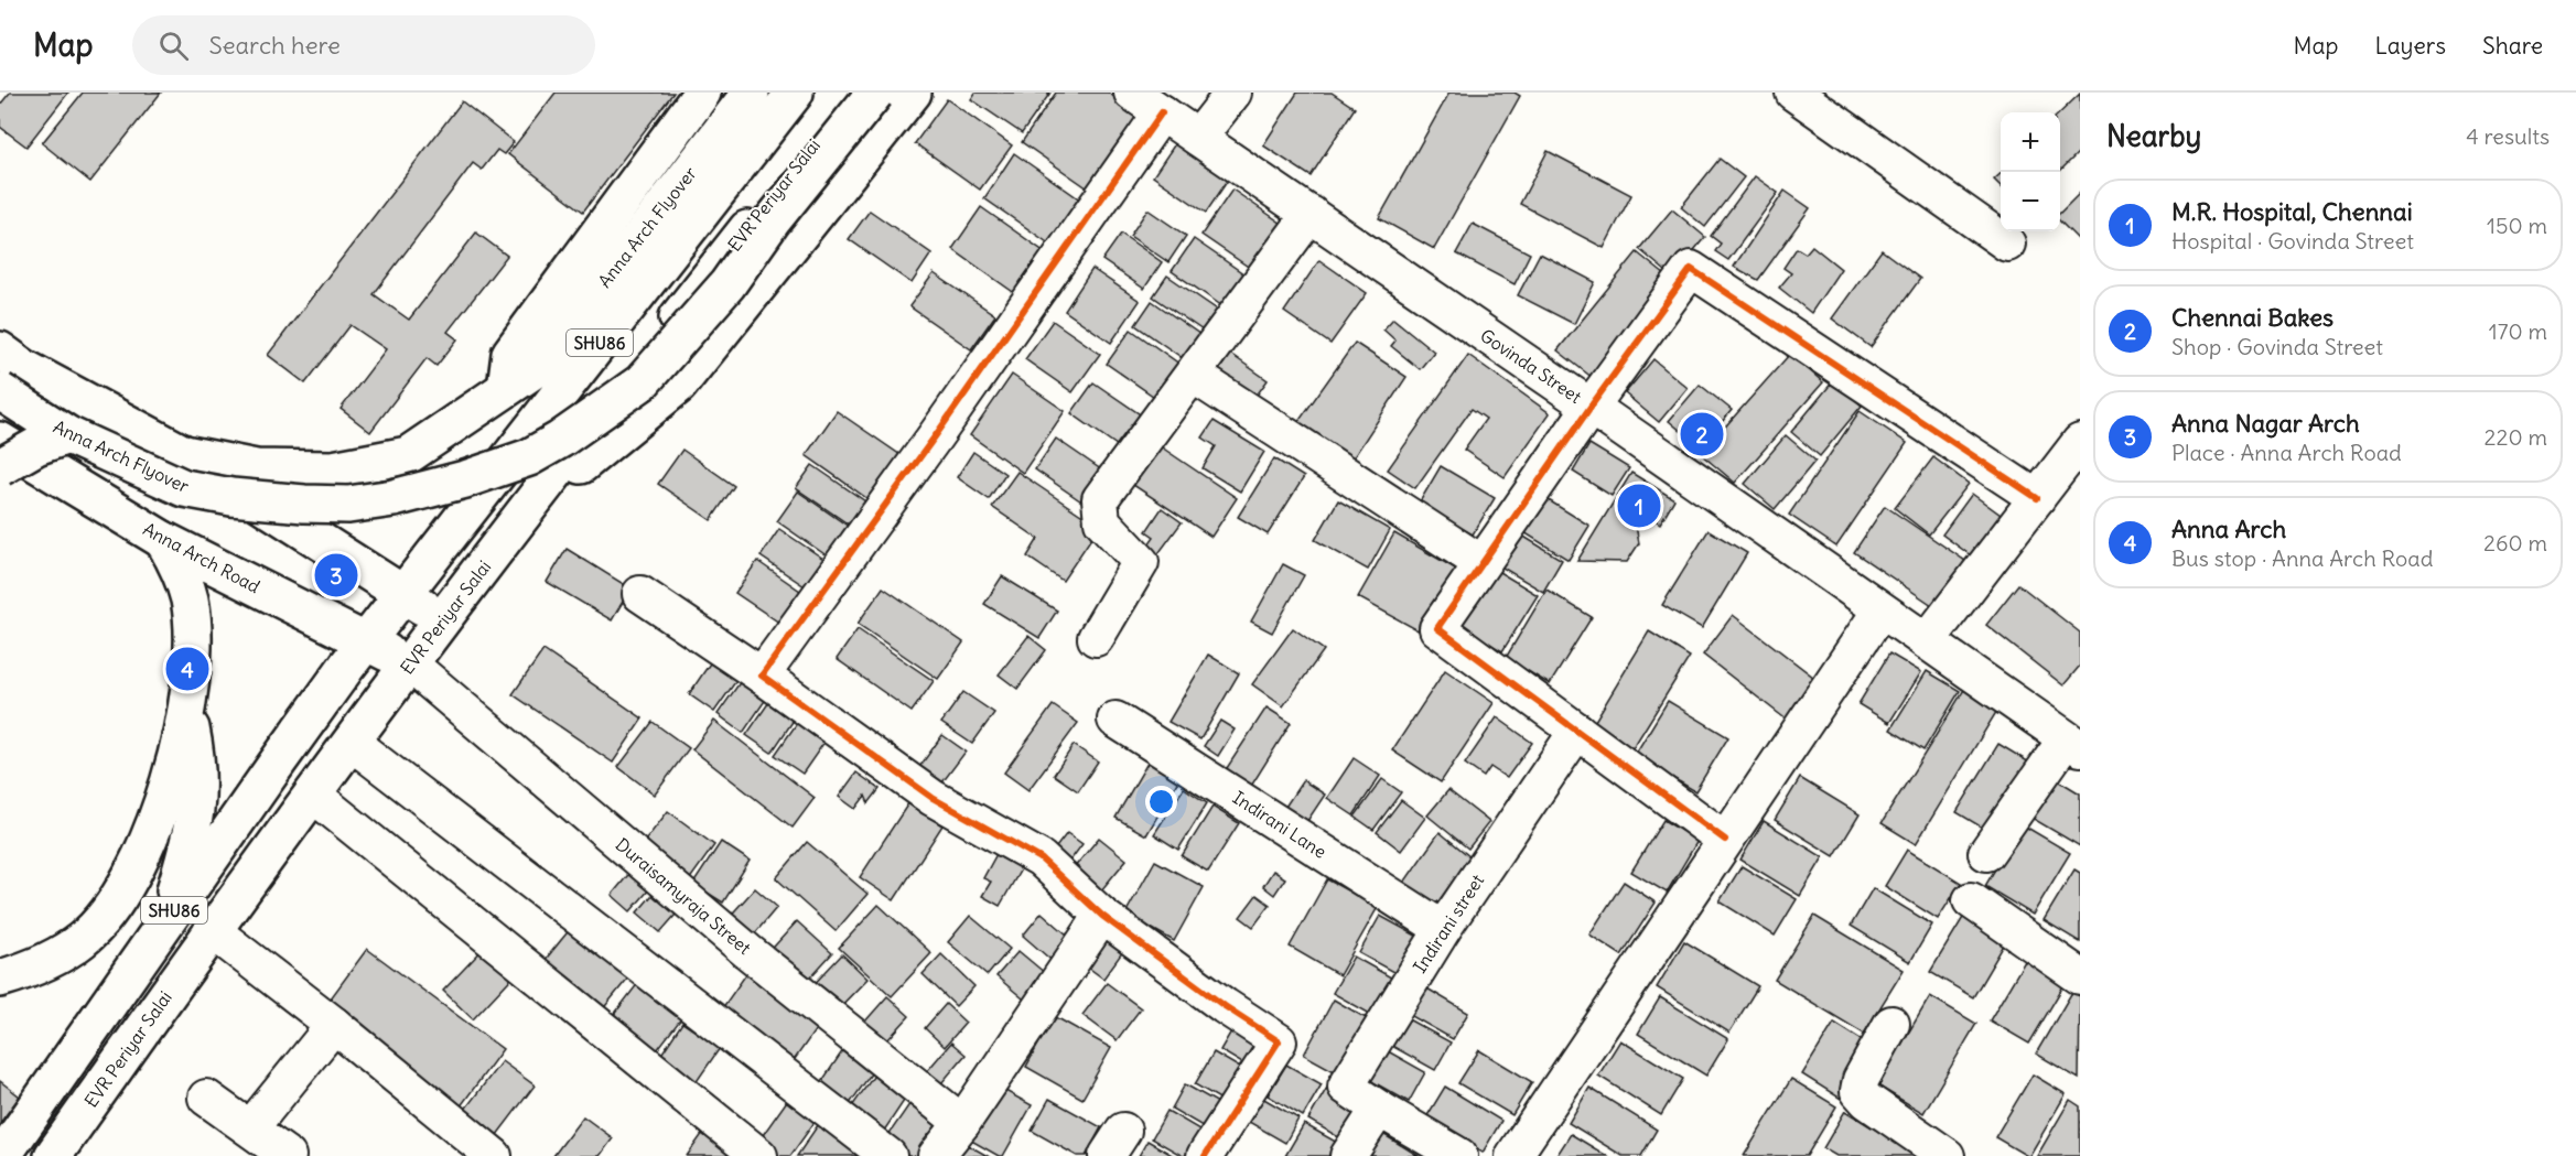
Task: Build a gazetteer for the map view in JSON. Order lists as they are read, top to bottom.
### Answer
{
  "streets": {
    "main road": [
      "EVR Periyar Salai",
      "Anna Arch Flyover",
      "SHU86",
      "Anna Arch Road"
    ],
    "street": [
      "Govinda Street",
      "Indirani Lane",
      "Duraisamyraja Street",
      "Indirani street"
    ]
  },
  "crossings": [
    ["EVR Periyar Salai", "Anna Arch Road"],
    ["EVR Periyar Salai", "Duraisamyraja Street"],
    ["SHU86", "Anna Arch Road"],
    ["Anna Arch Road", "Duraisamyraja Street"],
    ["Indirani Lane", "Indirani street"]
  ],
  "page": {
    "header": "Map",
    "search": "Search here",
    "nav": ["Map", "Layers", "Share"],
    "heading": ["Nearby", "4 results"],
    "map_buttons": ["+", "−"],
    "list": [
      {
        "mark": "1",
        "name": "M.R. Hospital, Chennai",
        "note": "Hospital · Govinda Street",
        "value": "150 m"
      },
      {
        "mark": "2",
        "name": "Chennai Bakes",
        "note": "Shop · Govinda Street",
        "value": "170 m"
      },
      {
        "mark": "3",
        "name": "Anna Nagar Arch",
        "note": "Place · Anna Arch Road",
        "value": "220 m"
      },
      {
        "mark": "4",
        "name": "Anna Arch",
        "note": "Bus stop · Anna Arch Road",
        "value": "260 m"
      }
    ],
    "pins": [
      "2",
      "1",
      "3",
      "4"
    ]
  }
}
